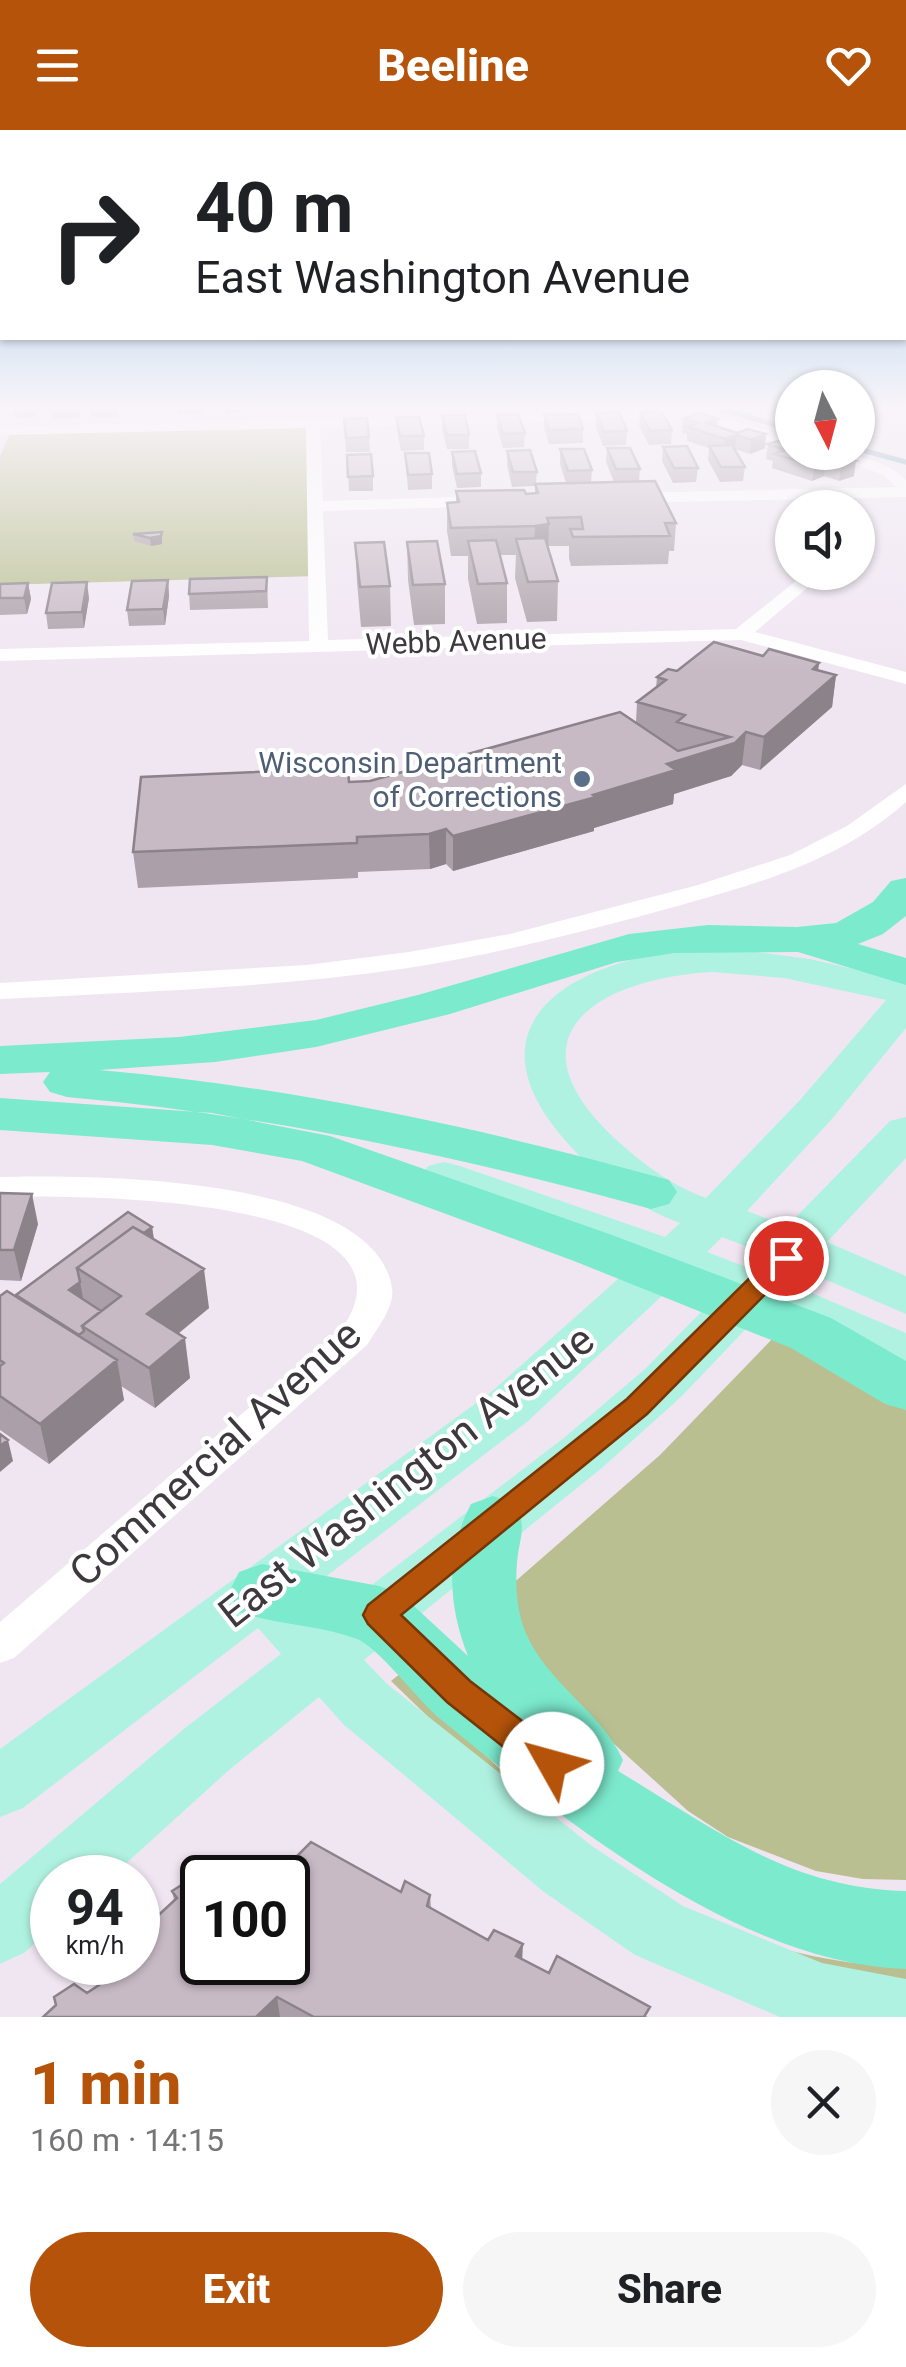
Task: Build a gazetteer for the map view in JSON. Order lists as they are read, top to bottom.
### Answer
{
  "streets": {
    "main road": ["East Washington Avenue"],
    "street": ["Webb Avenue", "Commercial Avenue"]
  },
  "places": ["Wisconsin Department of Corrections"],
  "north": "bottom",
  "page": {
    "header": "Beeline",
    "turn": ["40 m", "East Washington Avenue"],
    "speed": "94 km/h",
    "limit": "100",
    "heading": ["1 min", "160 m · 14:15"],
    "buttons": ["Exit", "Share"]
  }
}
